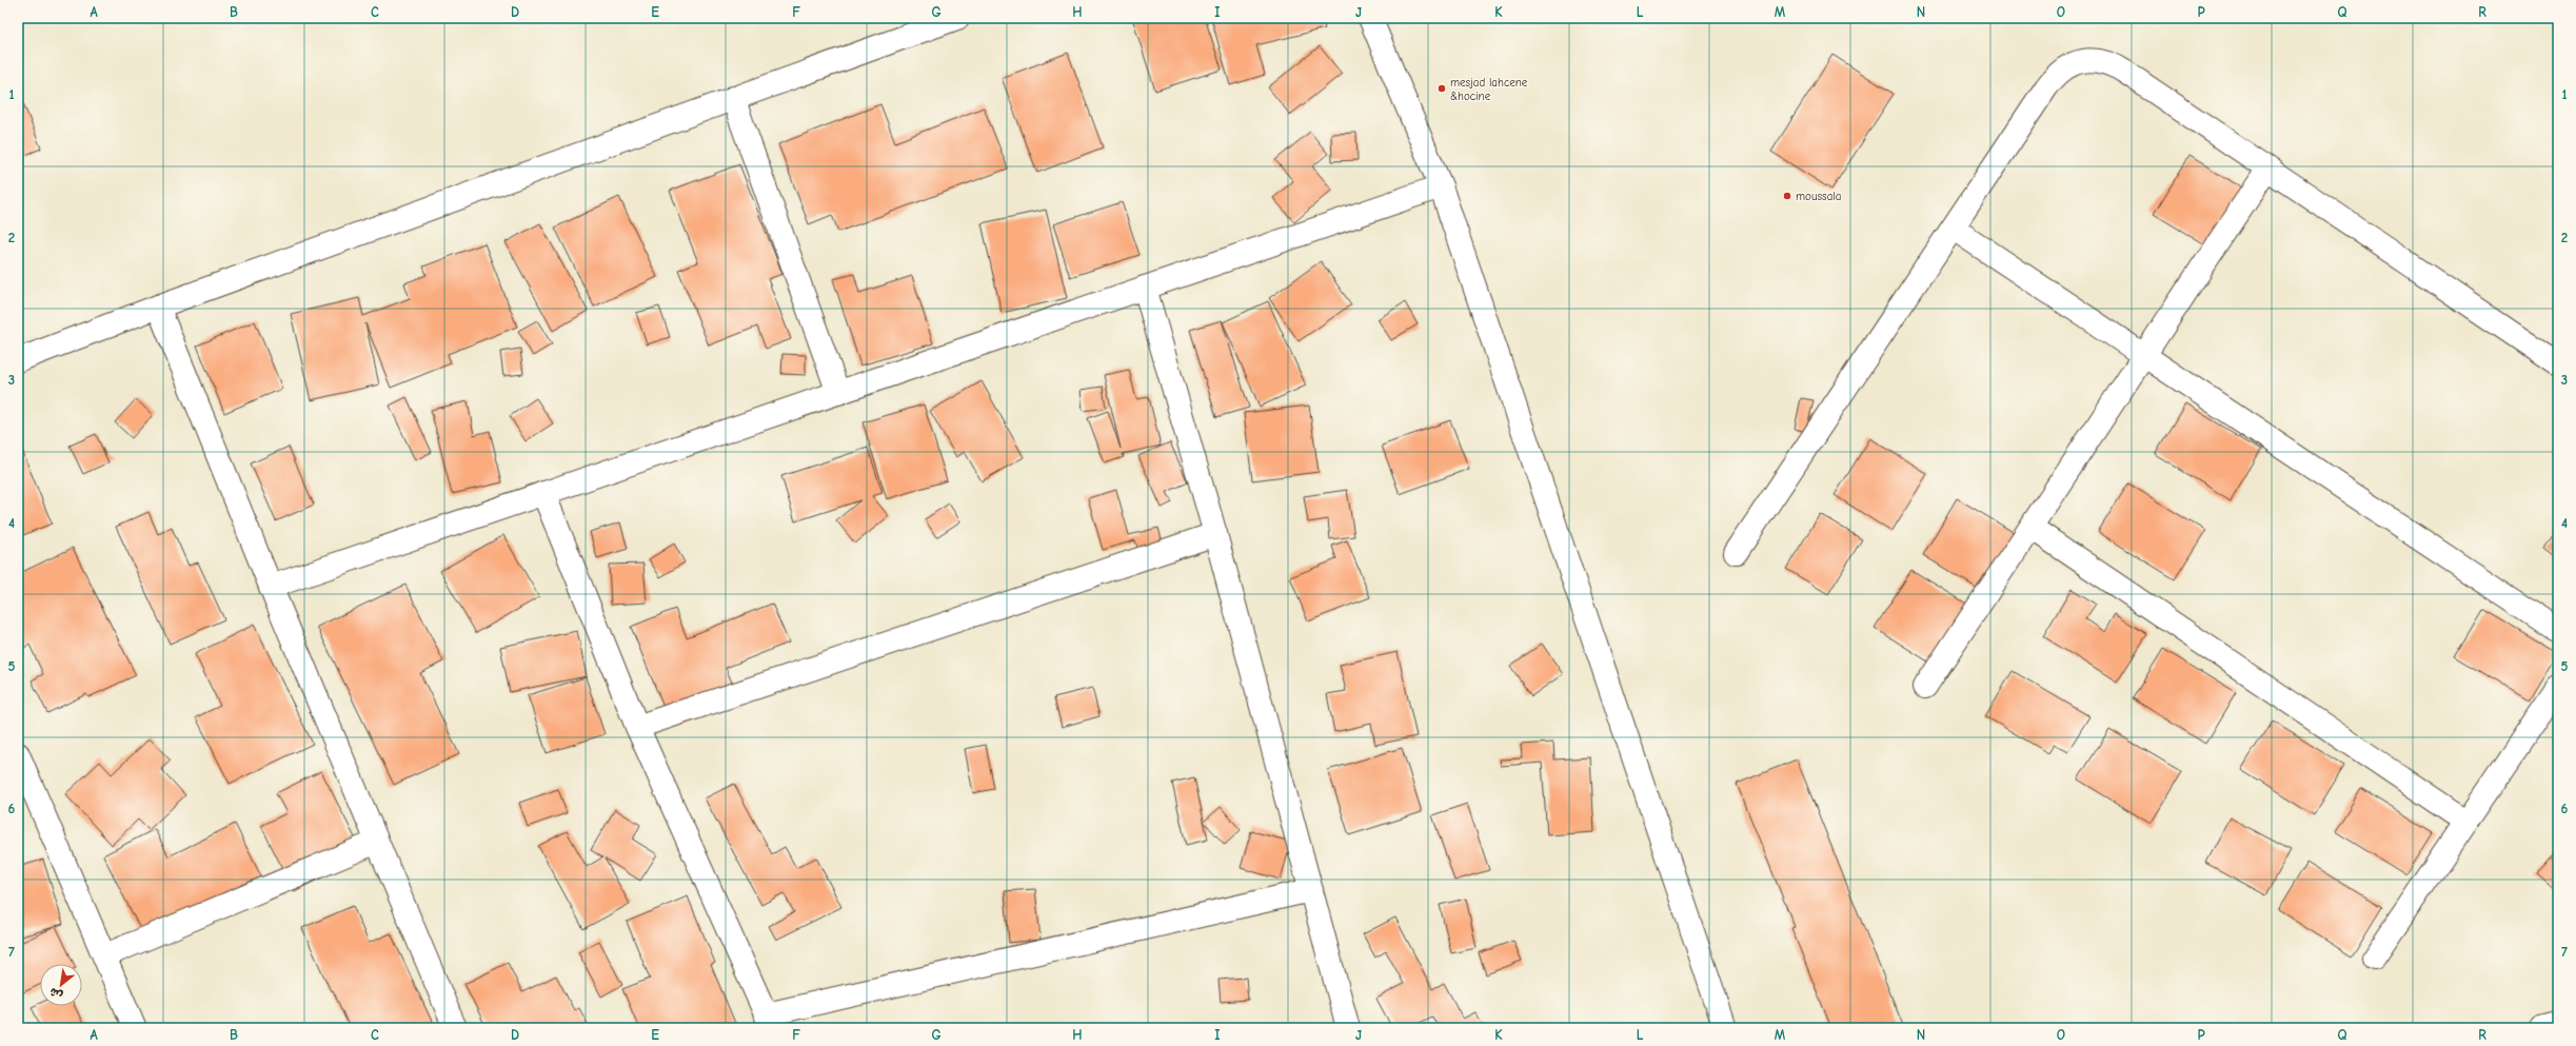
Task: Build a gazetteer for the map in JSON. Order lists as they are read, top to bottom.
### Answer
{
  "places": ["mesjad lahcene &hocine", "moussala"],
  "north": "bottom left",
  "grid": {
    "columns": [
      "A",
      "B",
      "C",
      "D",
      "E",
      "F",
      "G",
      "H",
      "I",
      "J",
      "K",
      "L",
      "M",
      "N",
      "O",
      "P",
      "Q",
      "R"
    ],
    "rows": [
      "1",
      "2",
      "3",
      "4",
      "5",
      "6",
      "7"
    ]
  }
}
